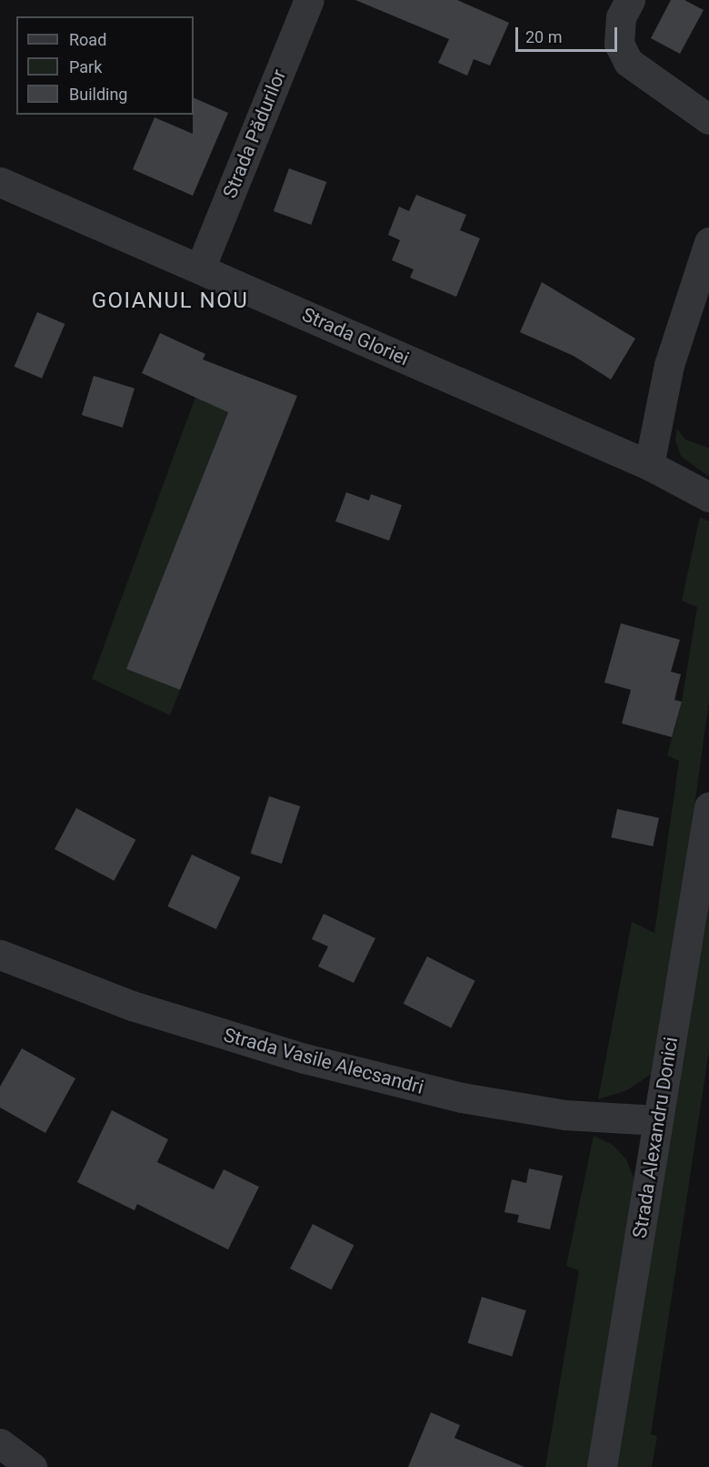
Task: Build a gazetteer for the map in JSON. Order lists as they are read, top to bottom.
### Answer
{
  "streets": {
    "street": [
      "Strada Pădurilor",
      "Strada Gloriei",
      "Strada Vasile Alecsandri",
      "Strada Alexandru Donici"
    ]
  },
  "crossings": [
    ["Strada Pădurilor", "Strada Gloriei"],
    ["Strada Vasile Alecsandri", "Strada Alexandru Donici"]
  ],
  "districts": ["GOIANUL NOU"],
  "legend": ["Road", "Park", "Building"],
  "scale_bar": "20 m"
}
